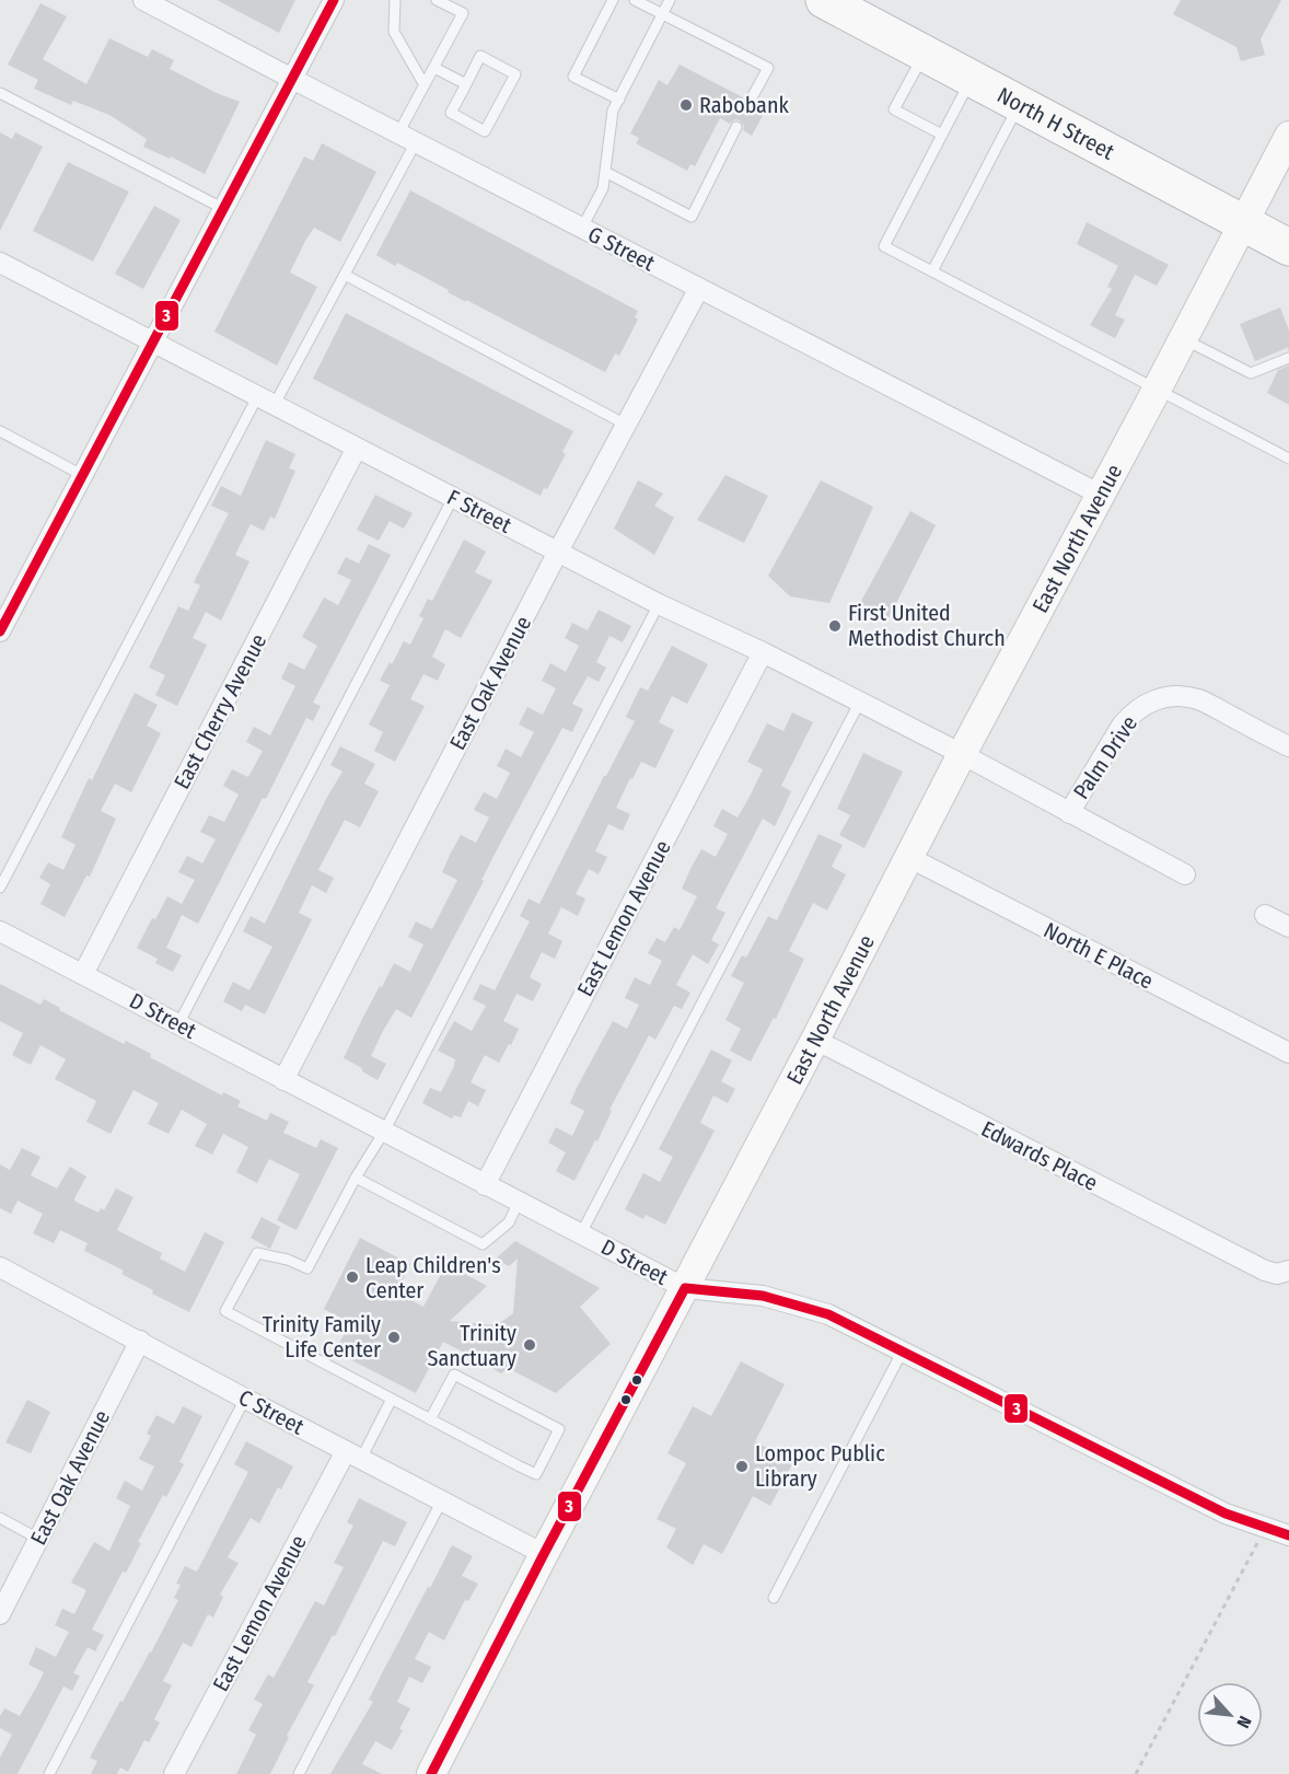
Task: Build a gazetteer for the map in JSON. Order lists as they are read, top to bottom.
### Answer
{
  "streets": {
    "highway": ["North H Street"],
    "street": [
      "G Street",
      "F Street",
      "East North Avenue",
      "East Oak Avenue",
      "East Cherry Avenue",
      "Palm Drive",
      "East Lemon Avenue",
      "North E Place",
      "D Street",
      "Edwards Place",
      "C Street"
    ]
  },
  "crossings": [
    ["North H Street", "East North Avenue"],
    ["G Street", "East North Avenue"],
    ["G Street", "East Oak Avenue"],
    ["F Street", "East North Avenue"],
    ["F Street", "East Oak Avenue"],
    ["F Street", "East Cherry Avenue"],
    ["F Street", "Palm Drive"],
    ["F Street", "East Lemon Avenue"],
    ["East North Avenue", "Palm Drive"],
    ["East North Avenue", "North E Place"],
    ["East North Avenue", "D Street"],
    ["East North Avenue", "Edwards Place"],
    ["East North Avenue", "C Street"],
    ["East Oak Avenue", "D Street"],
    ["East Oak Avenue", "C Street"],
    ["East Cherry Avenue", "D Street"],
    ["East Lemon Avenue", "D Street"],
    ["East Lemon Avenue", "C Street"]
  ],
  "places": [
    "Rabobank",
    "First United Methodist Church",
    "Leap Children's Center",
    "Trinity Family Life Center",
    "Trinity Sanctuary",
    "Lompoc Public Library"
  ],
  "lines": ["transit line 3"],
  "north": "bottom right"
}
